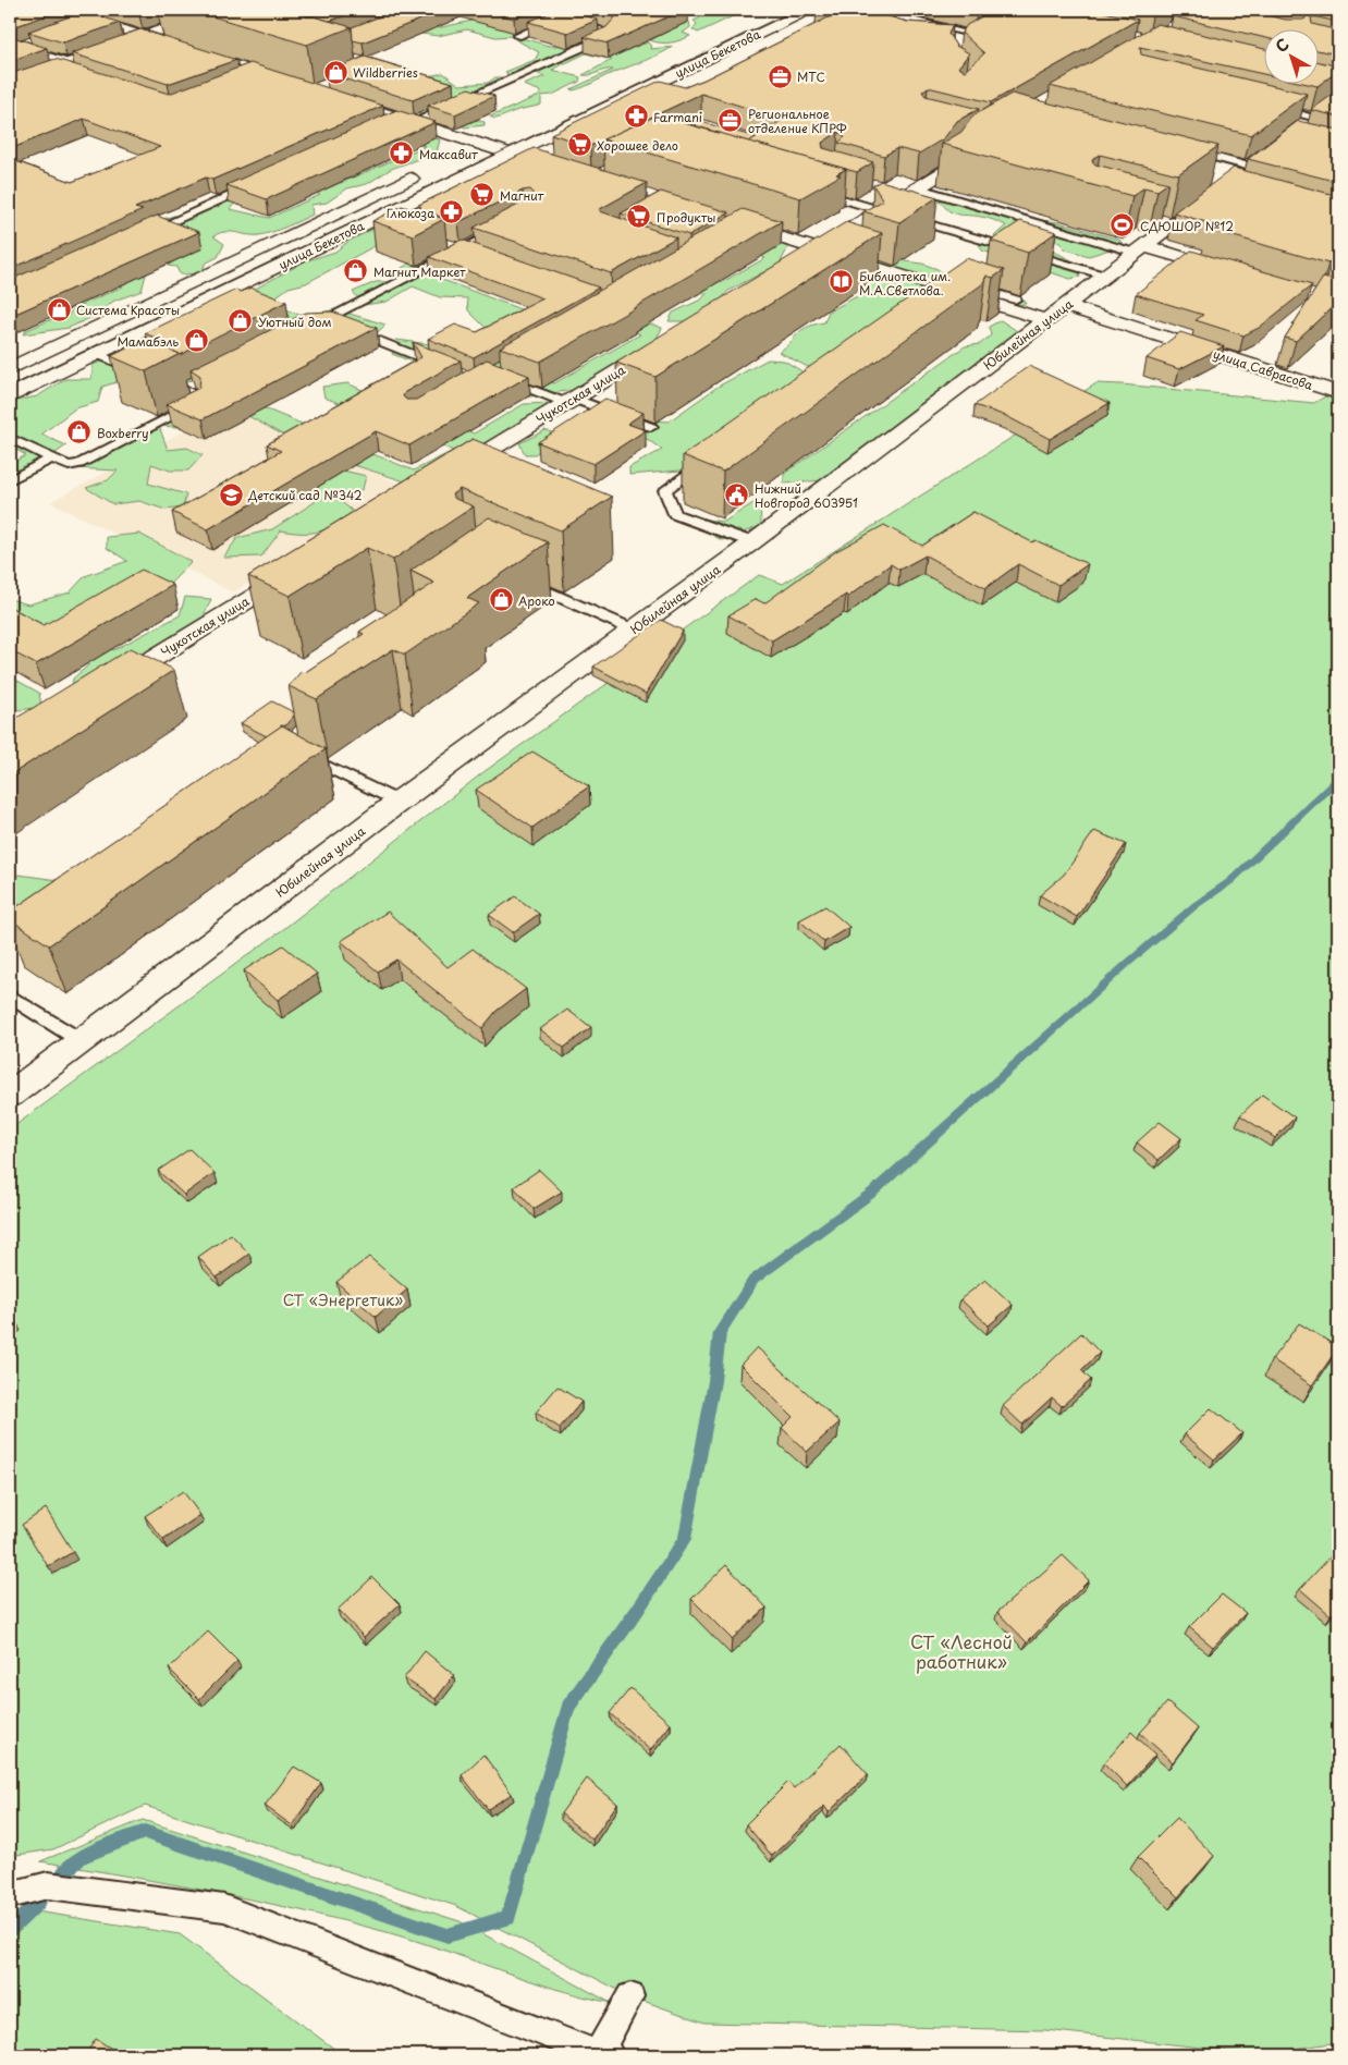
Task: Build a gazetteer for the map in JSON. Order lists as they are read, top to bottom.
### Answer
{
  "streets": {
    "street": [
      "улица Бекетова",
      "Юбилейная улица",
      "улица Саврасова",
      "Чукотская улица"
    ]
  },
  "crossings": [
    ["Юбилейная улица", "улица Саврасова"]
  ],
  "parks": ["СТ «Энергетик»", "СТ «Лесной работник»"],
  "places": {
    "shop": [
      "Wildberries",
      "Магнит Маркет",
      "Система Красоты",
      "Уютный дом",
      "Мамабэль",
      "Boxberry",
      "Ароко"
    ],
    "office": ["МТС", "Региональное отделение КПРФ"],
    "pharmacy": ["Farmani", "Максавит", "Глюкоза"],
    "supermarket": ["Хорошее дело", "Магнит", "Продукты"],
    "sports": ["СДЮШОР №12"],
    "library": ["Библиотека им. М.А.Светлова."],
    "school or university": ["Детский сад №342"],
    "public building": ["Нижний Новгород 603951"]
  },
  "north": "top left"
}
